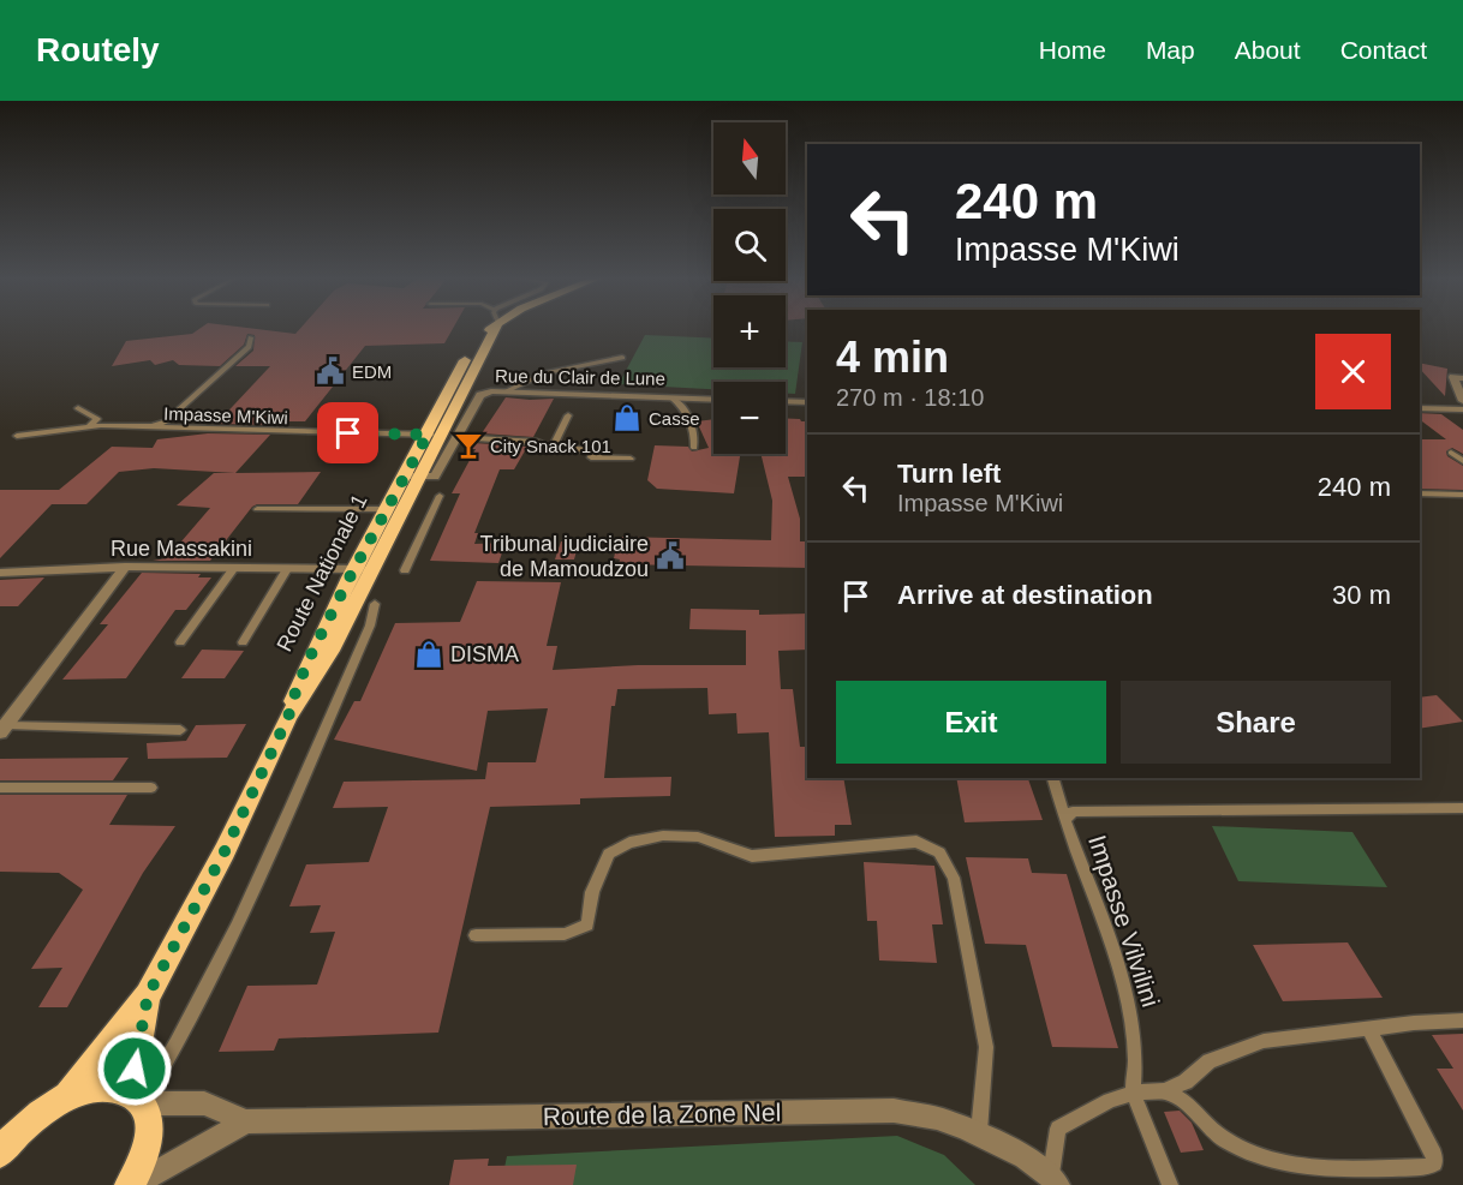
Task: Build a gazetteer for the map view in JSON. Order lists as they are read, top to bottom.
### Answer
{
  "streets": {
    "main road": ["Route Nationale 1"],
    "street": ["Rue du Clair de Lune", "Rue Massakini", "Route de la Zone Nel"],
    "lane": ["Impasse M'Kiwi", "Impasse Vilvilini"]
  },
  "crossings": [
    ["Rue du Clair de Lune", "Impasse M'Kiwi"],
    ["Rue du Clair de Lune", "Route Nationale 1"],
    ["Impasse M'Kiwi", "Route Nationale 1"],
    ["Rue Massakini", "Route Nationale 1"],
    ["Route Nationale 1", "Route de la Zone Nel"]
  ],
  "places": {
    "public building": ["EDM", "Tribunal judiciaire de Mamoudzou"],
    "shop": ["Casse", "DISMA"],
    "bar": ["City Snack 101"]
  },
  "north": "top",
  "page": {
    "header": "Routely",
    "nav": [
      "Home",
      "Map",
      "About",
      "Contact"
    ],
    "map_buttons": ["+", "−"],
    "turn": ["240 m", "Impasse M'Kiwi"],
    "heading": ["4 min", "270 m · 18:10"],
    "list": [
      {
        "name": "Turn left",
        "note": "Impasse M'Kiwi",
        "value": "240 m"
      },
      {
        "name": "Arrive at destination",
        "value": "30 m"
      }
    ],
    "buttons": ["Exit", "Share"]
  }
}
